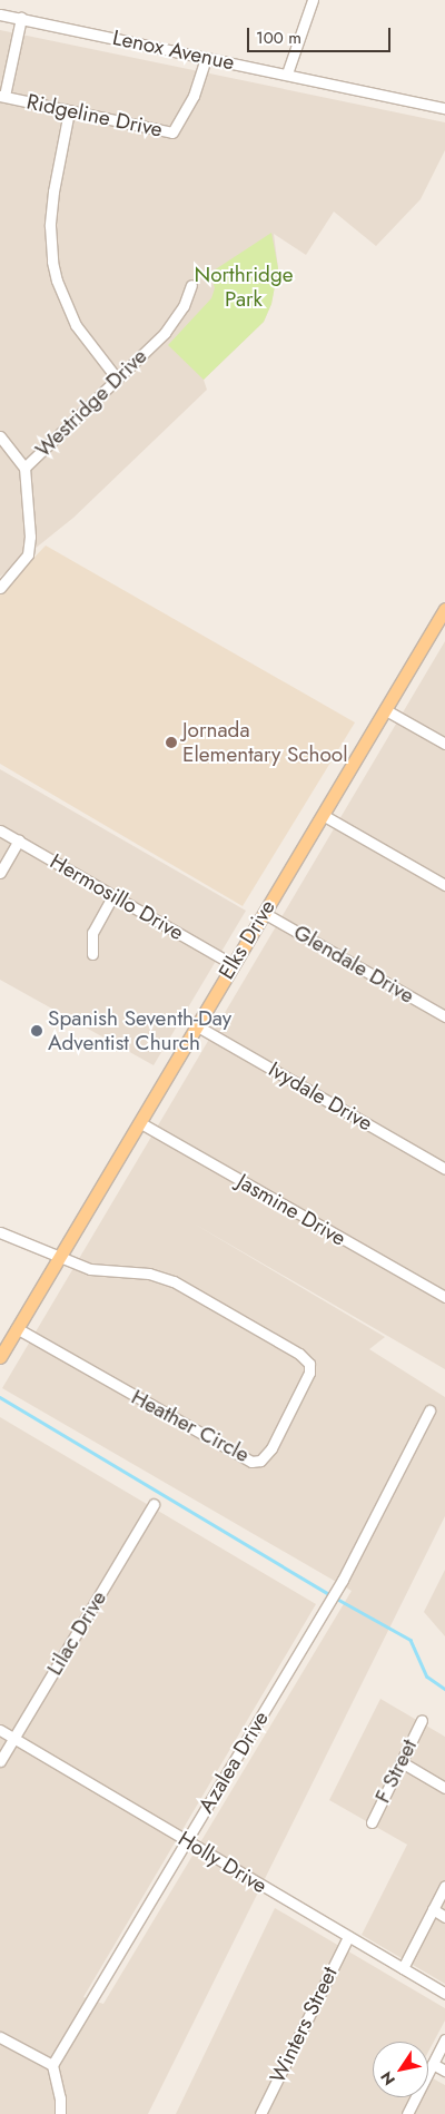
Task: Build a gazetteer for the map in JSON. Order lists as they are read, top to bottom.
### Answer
{
  "streets": {
    "main road": ["Elks Drive"],
    "street": [
      "Lenox Avenue",
      "Ridgeline Drive",
      "Westridge Drive",
      "Hermosillo Drive",
      "Glendale Drive",
      "Ivydale Drive",
      "Jasmine Drive",
      "Heather Circle",
      "Lilac Drive",
      "Azalea Drive",
      "F Street",
      "Holly Drive",
      "Winters Street"
    ]
  },
  "crossings": [
    ["Lenox Avenue", "Ridgeline Drive"],
    ["Hermosillo Drive", "Elks Drive"],
    ["Elks Drive", "Glendale Drive"],
    ["Elks Drive", "Ivydale Drive"],
    ["Elks Drive", "Jasmine Drive"],
    ["Elks Drive", "Heather Circle"],
    ["Lilac Drive", "Holly Drive"],
    ["Azalea Drive", "Holly Drive"],
    ["Holly Drive", "Winters Street"]
  ],
  "parks": ["Northridge Park"],
  "places": ["Jornada Elementary School", "Spanish Seventh-Day Adventist Church"],
  "scale_bar": "100 m",
  "north": "bottom left"
}
